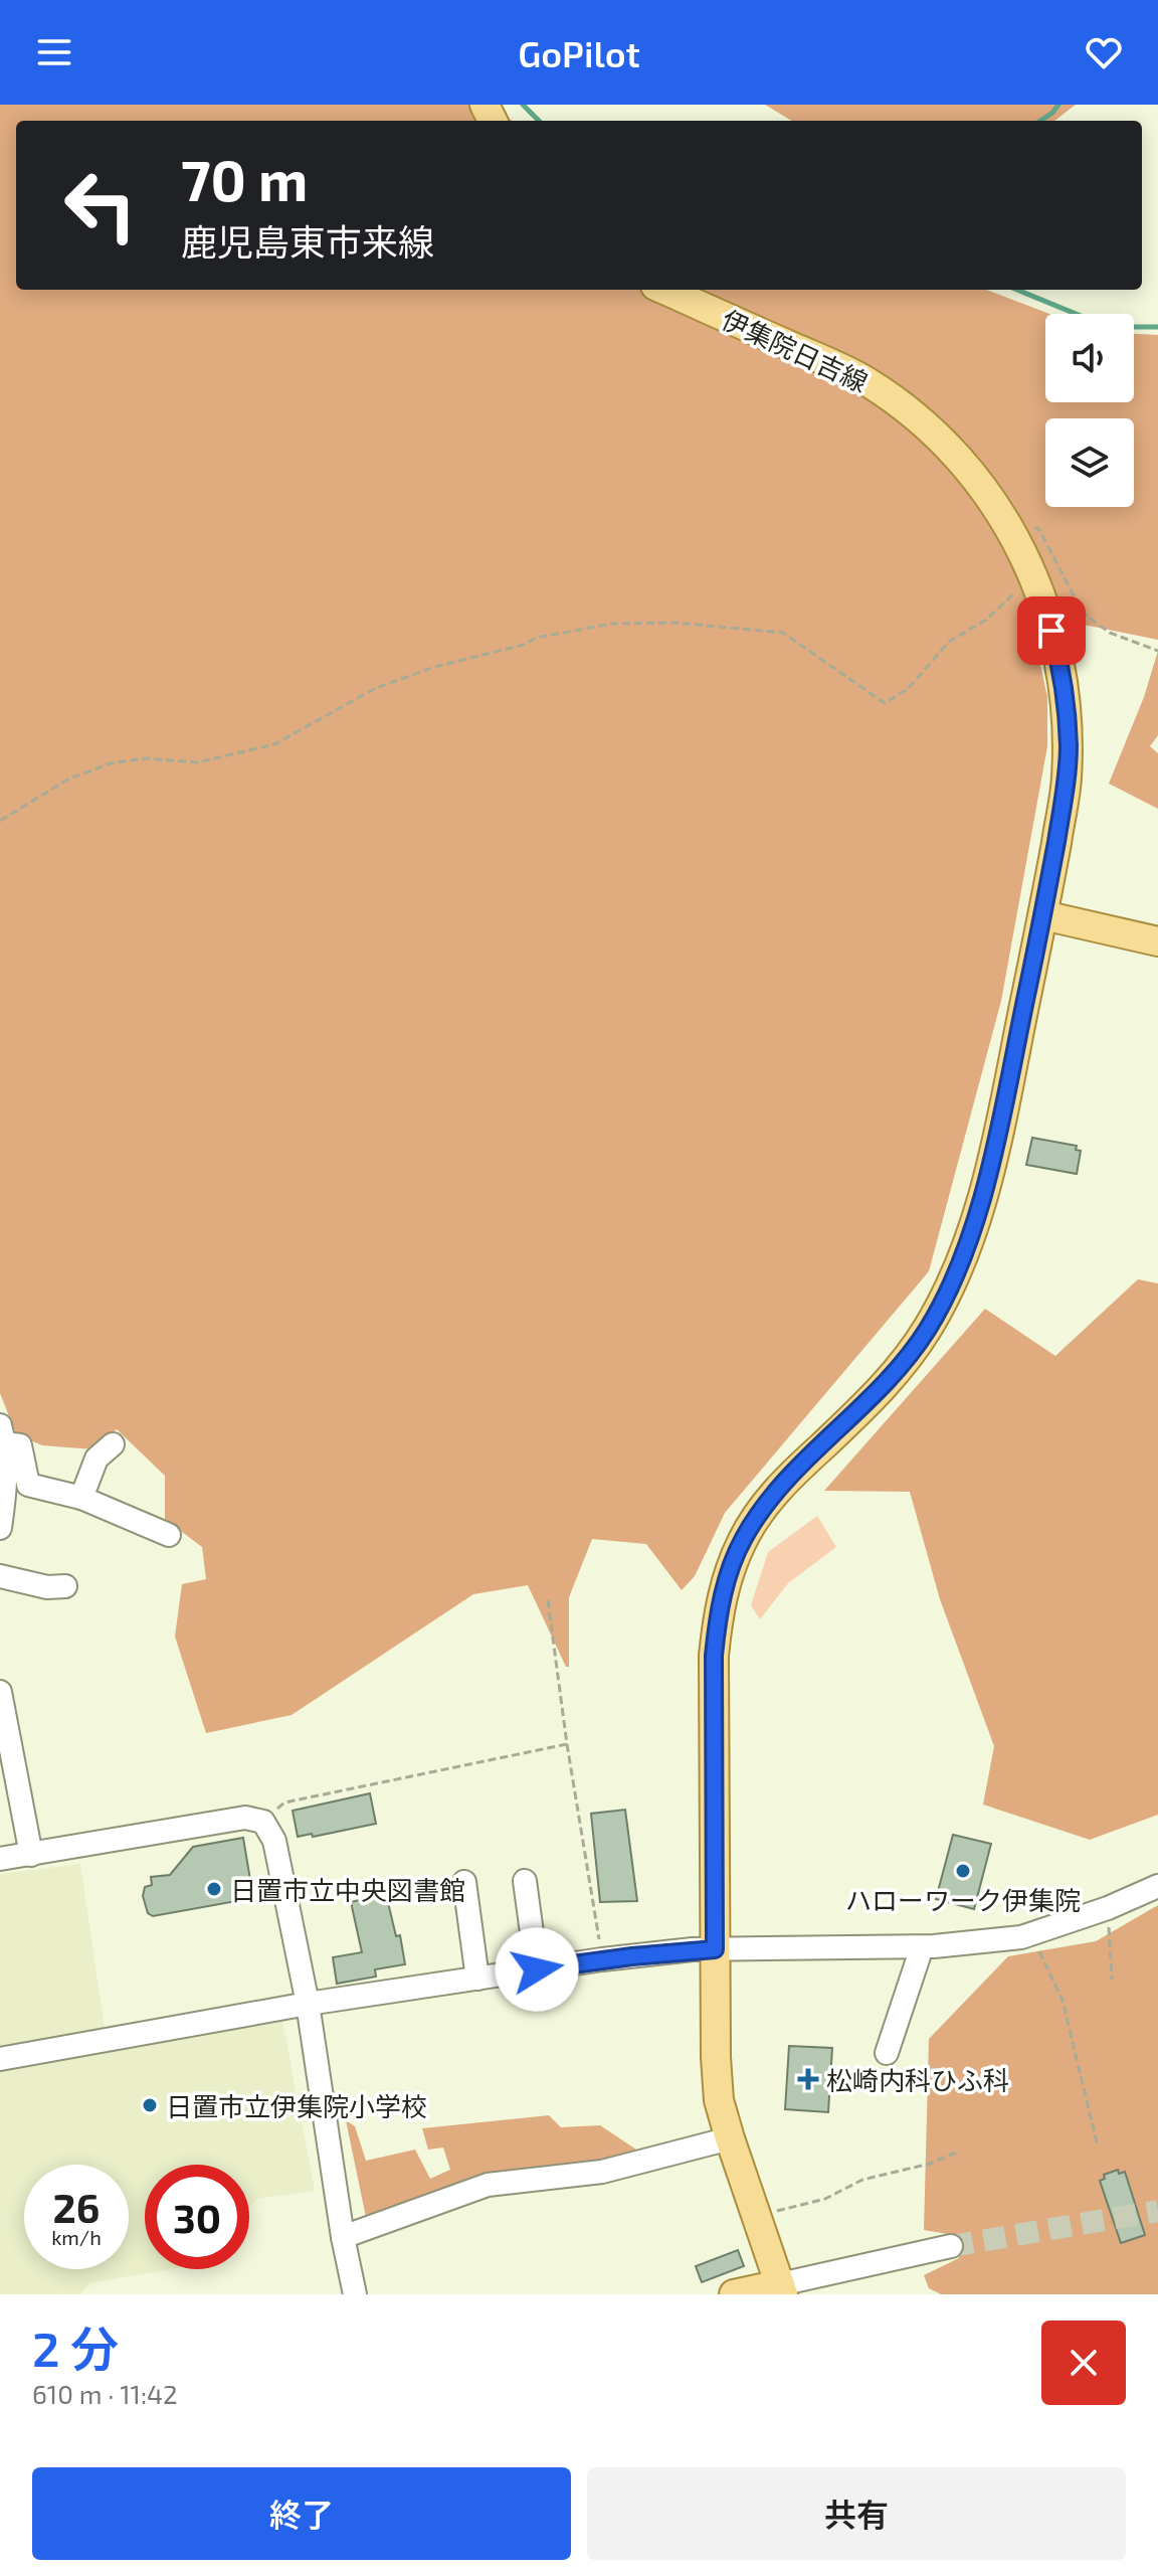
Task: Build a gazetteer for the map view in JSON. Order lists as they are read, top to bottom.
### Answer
{
  "streets": {
    "main road": ["伊集院日吉線"]
  },
  "places": {
    "other": ["ハローワーク伊集院", "日置市立中央図書館", "日置市立伊集院小学校"],
    "health": ["松崎内科ひふ科"]
  },
  "page": {
    "header": "GoPilot",
    "turn": ["70 m", "鹿児島東市来線"],
    "speed": "26 km/h",
    "limit": "30",
    "heading": ["2 分", "610 m · 11:42"],
    "buttons": ["終了", "共有"]
  }
}
